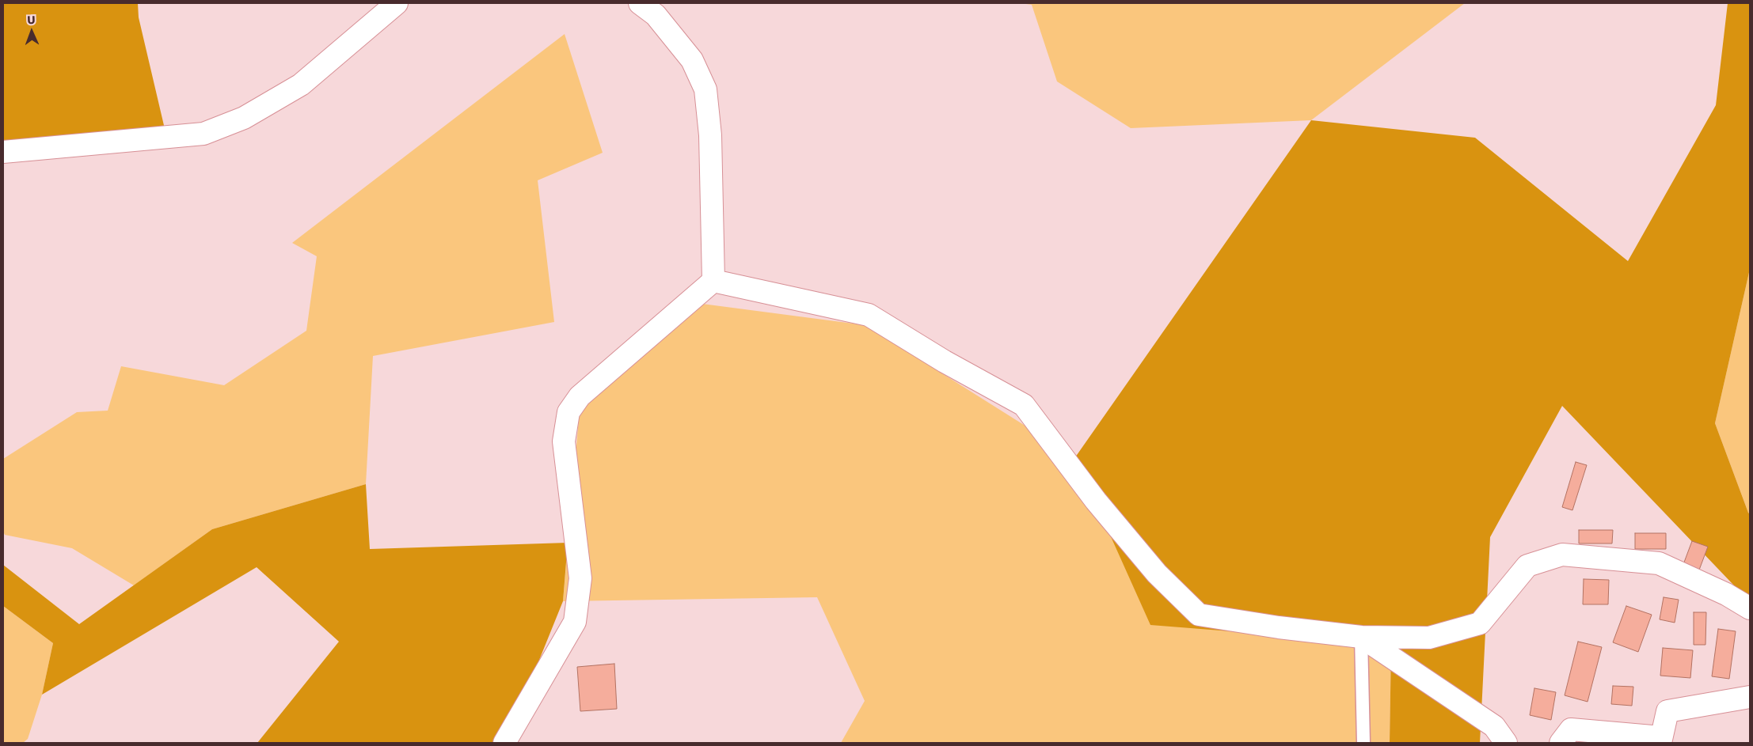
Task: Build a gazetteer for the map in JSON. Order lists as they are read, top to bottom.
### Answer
{
  "north": "top"
}
